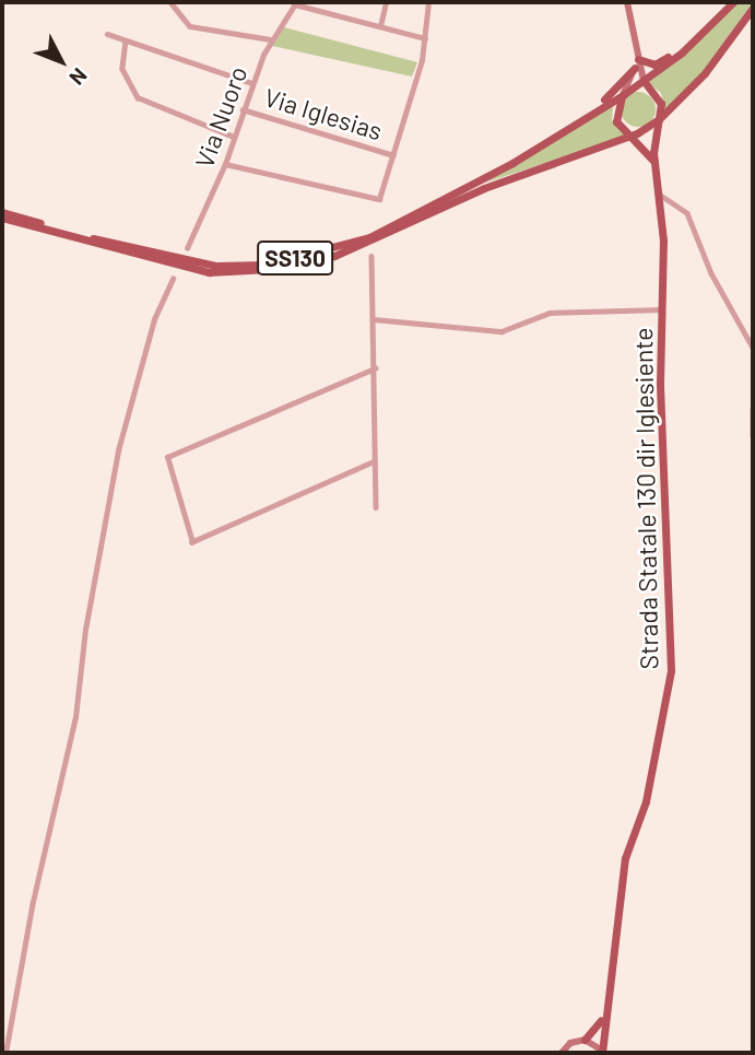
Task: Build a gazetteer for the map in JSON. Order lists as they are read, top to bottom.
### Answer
{
  "streets": {
    "main road": ["SS130", "Strada Statale 130 dir Iglesiente"],
    "street": ["Via Iglesias", "Via Nuoro"]
  },
  "crossings": [
    ["Via Iglesias", "Via Nuoro"],
    ["SS130", "Strada Statale 130 dir Iglesiente"]
  ],
  "north": "bottom right"
}
